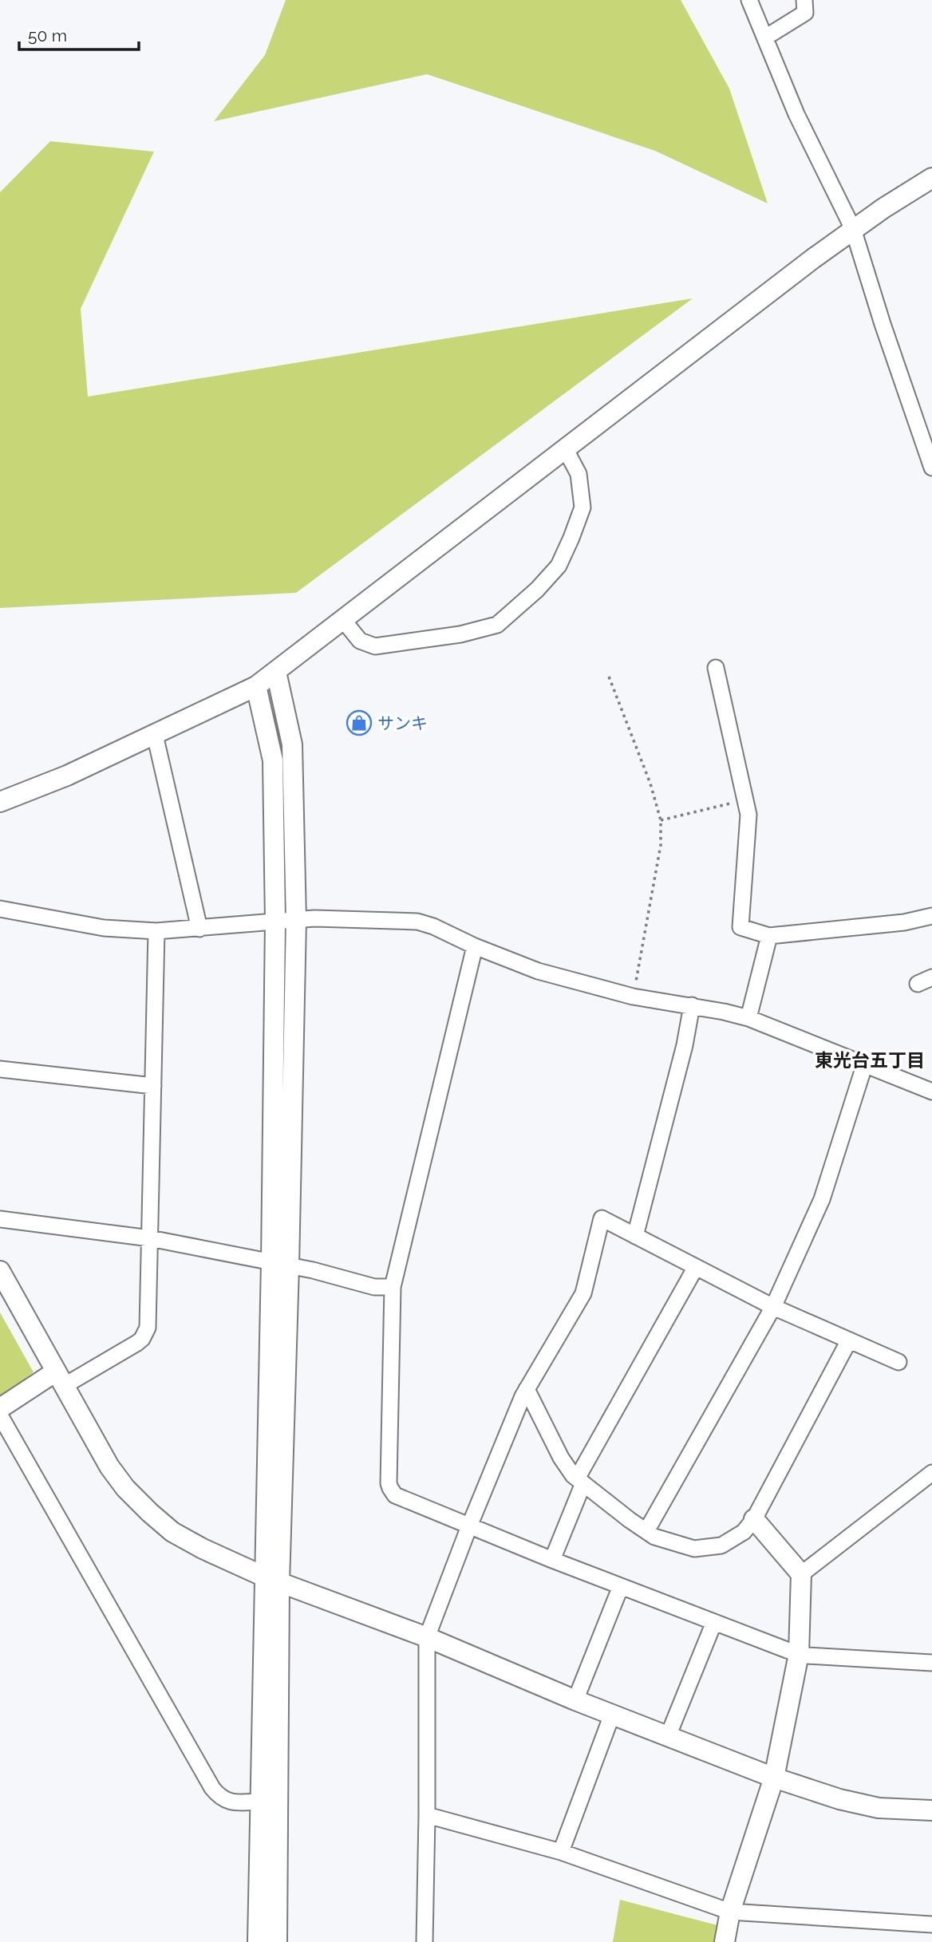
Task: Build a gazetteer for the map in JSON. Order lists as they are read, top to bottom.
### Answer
{
  "districts": ["東光台五丁目"],
  "places": {
    "shop": ["サンキ"]
  },
  "scale_bar": "50 m"
}
